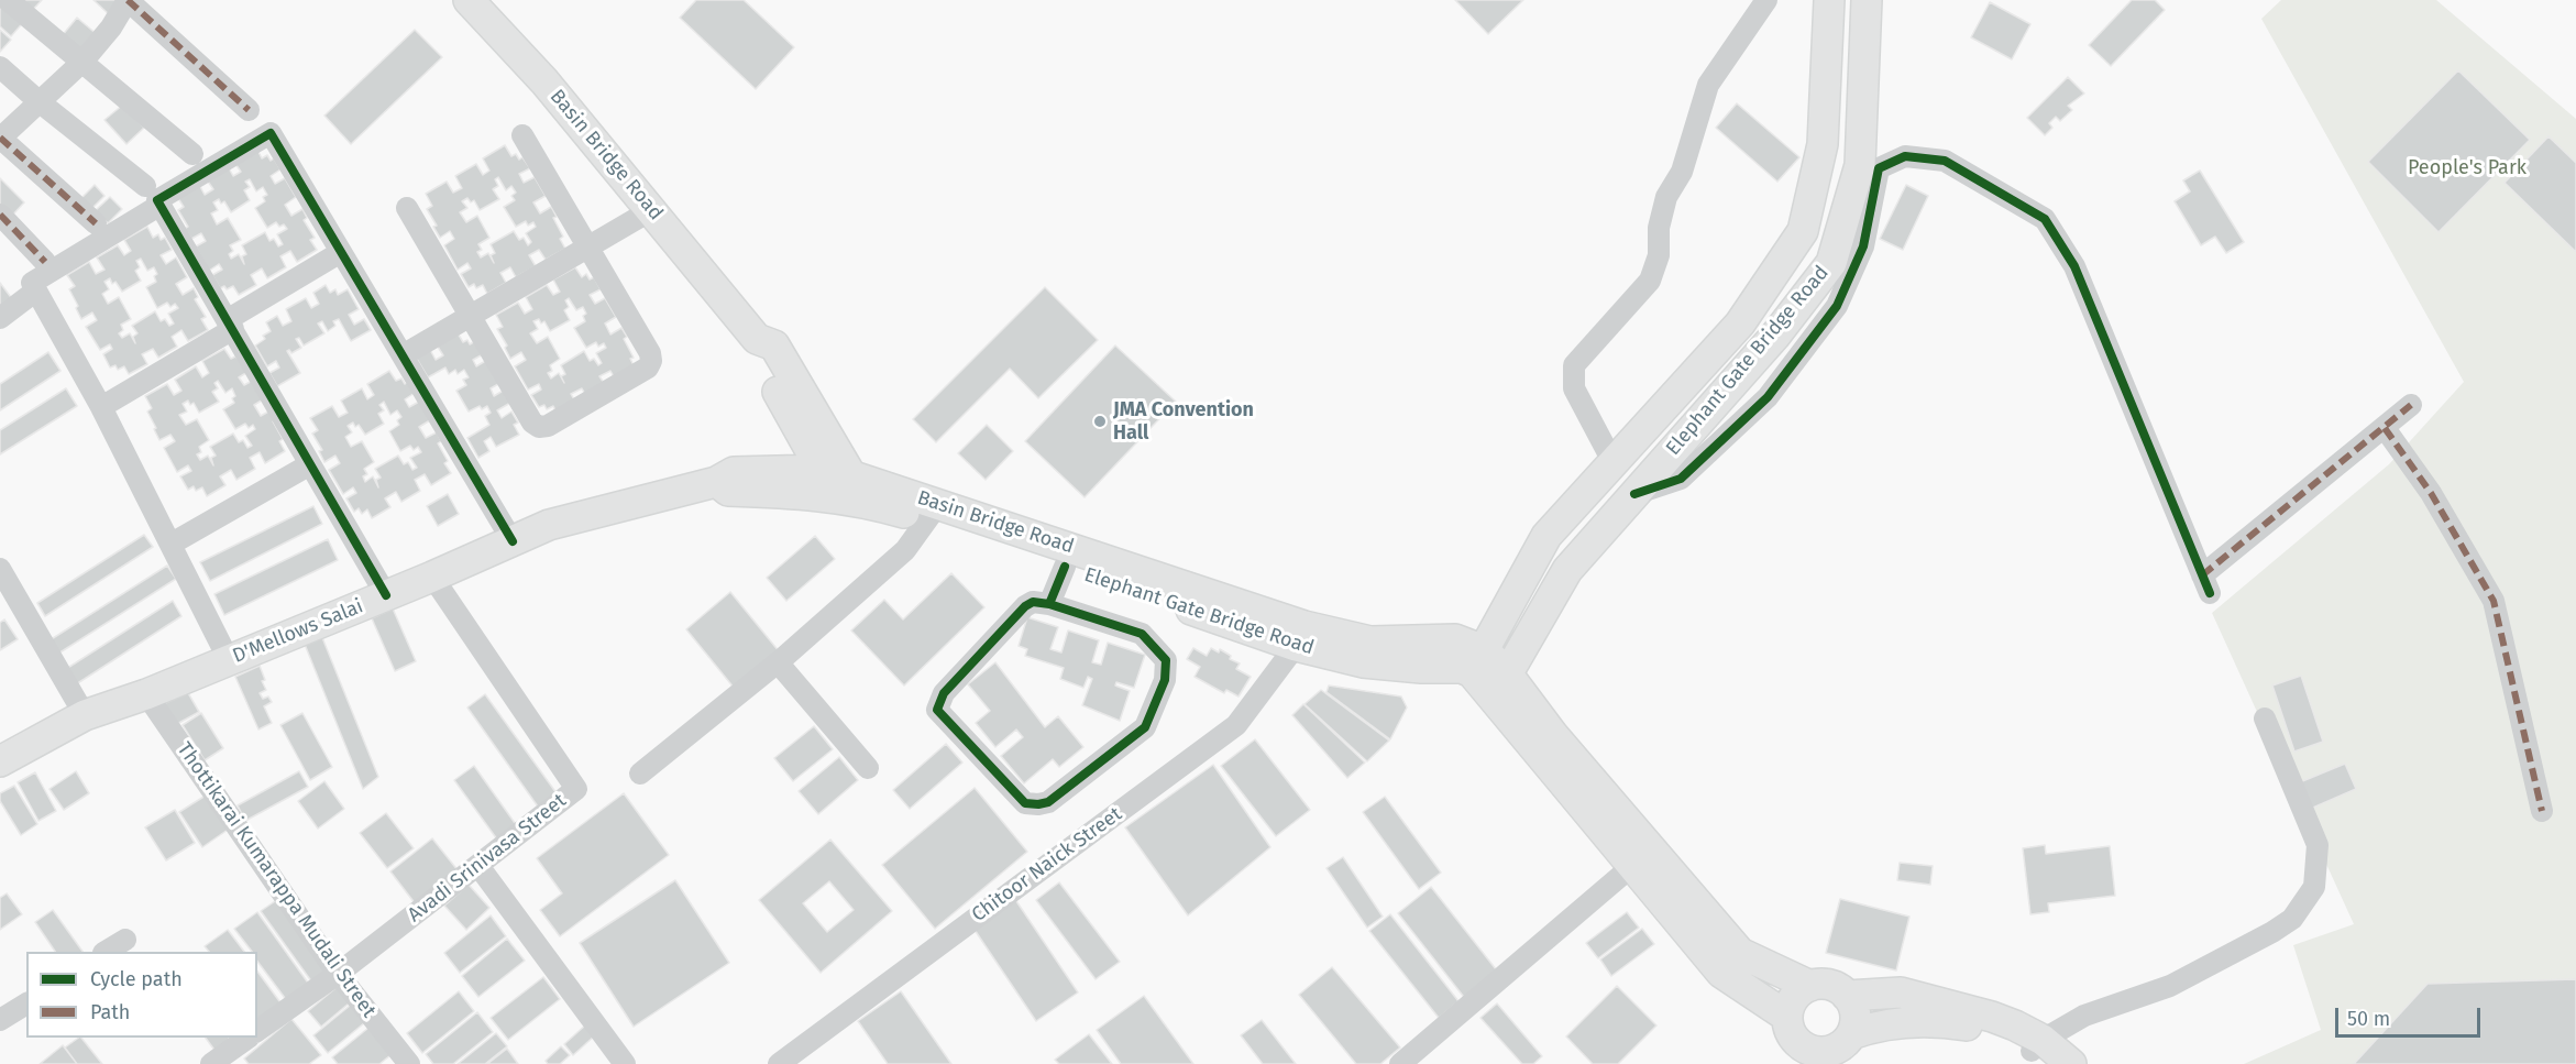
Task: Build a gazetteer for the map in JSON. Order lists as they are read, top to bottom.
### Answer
{
  "streets": {
    "main road": ["Basin Bridge Road", "Elephant Gate Bridge Road", "D'Mellows Salai"],
    "street": ["Avadi Srinivasa Street", "Chitoor Naick Street", "Thottikarai Kumarappa Mudali Street"]
  },
  "crossings": [
    ["Basin Bridge Road", "Elephant Gate Bridge Road"],
    ["Basin Bridge Road", "D'Mellows Salai"],
    ["Elephant Gate Bridge Road", "Chitoor Naick Street"],
    ["D'Mellows Salai", "Avadi Srinivasa Street"],
    ["D'Mellows Salai", "Thottikarai Kumarappa Mudali Street"],
    ["Avadi Srinivasa Street", "Thottikarai Kumarappa Mudali Street"]
  ],
  "parks": ["People's Park"],
  "places": ["JMA Convention Hall"],
  "legend": ["Cycle path", "Path"],
  "scale_bar": "50 m"
}
